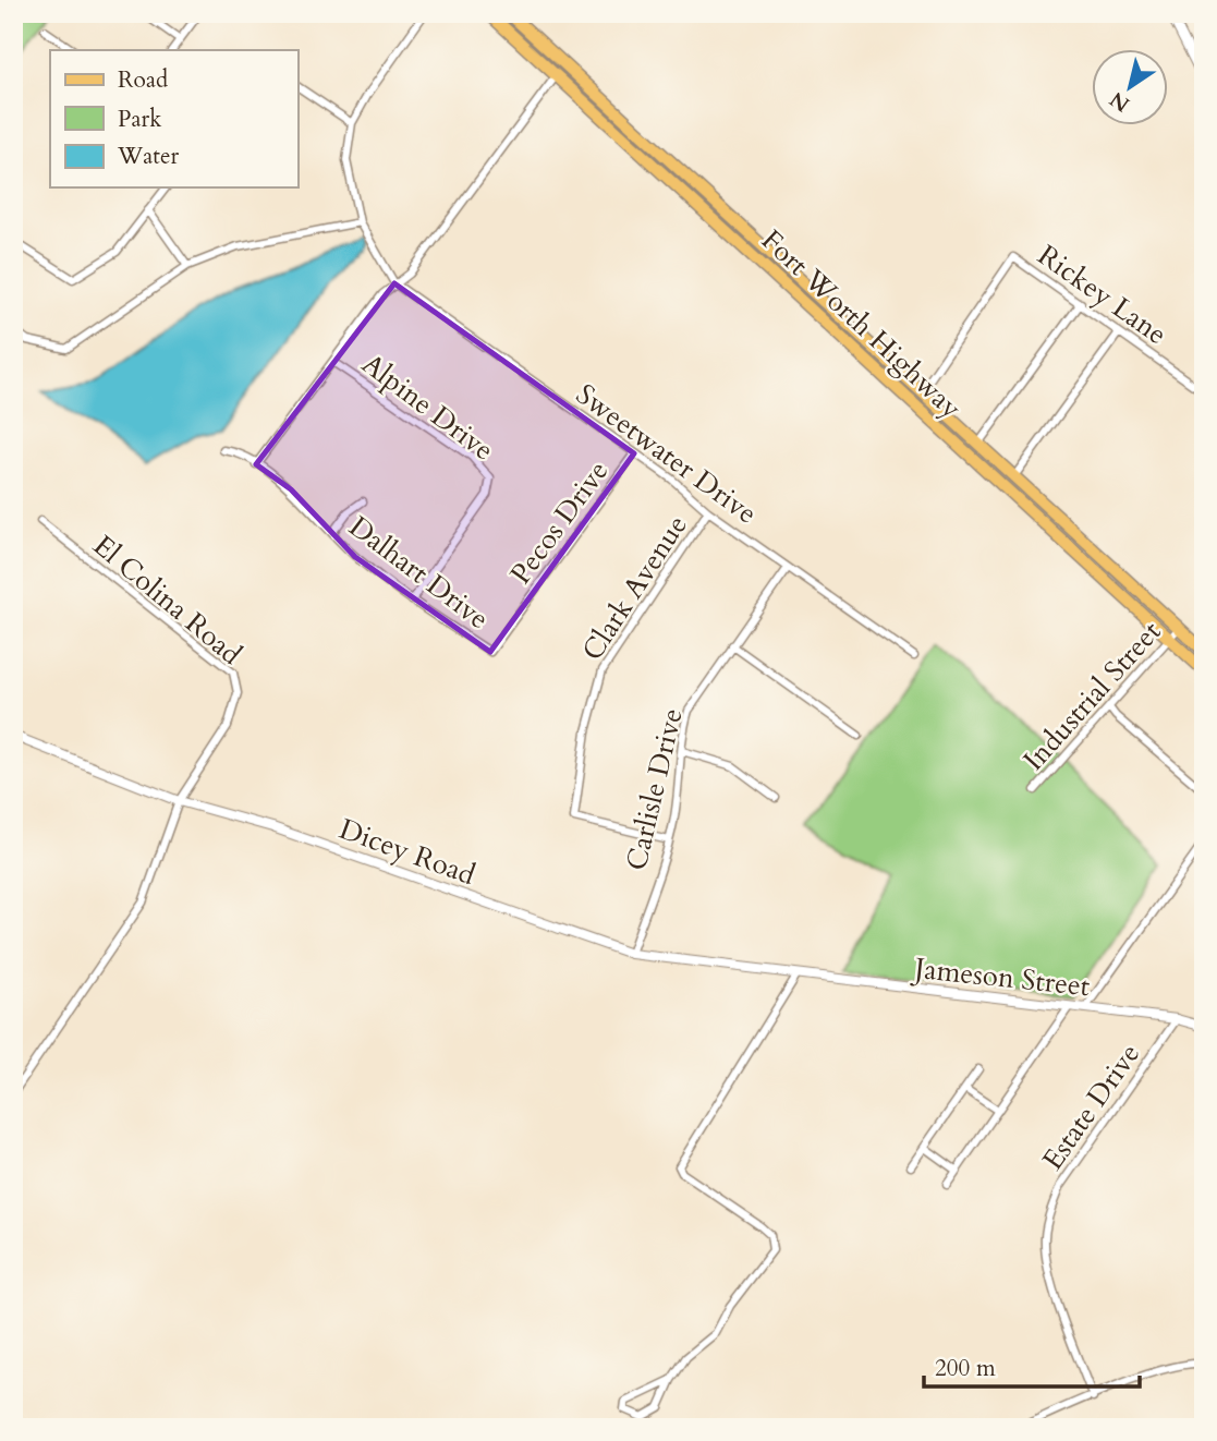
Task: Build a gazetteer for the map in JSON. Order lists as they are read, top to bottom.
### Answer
{
  "streets": {
    "main road": ["Fort Worth Highway"],
    "street": [
      "Rickey Lane",
      "Alpine Drive",
      "Sweetwater Drive",
      "Pecos Drive",
      "Dalhart Drive",
      "Clark Avenue",
      "El Colina Road",
      "Industrial Street",
      "Carlisle Drive",
      "Dicey Road",
      "Jameson Street",
      "Estate Drive"
    ]
  },
  "crossings": [
    ["Rickey Lane", "Fort Worth Highway"],
    ["Fort Worth Highway", "Industrial Street"],
    ["Alpine Drive", "Dalhart Drive"],
    ["Sweetwater Drive", "Pecos Drive"],
    ["Sweetwater Drive", "Clark Avenue"],
    ["Sweetwater Drive", "Carlisle Drive"],
    ["Pecos Drive", "Dalhart Drive"],
    ["Clark Avenue", "Carlisle Drive"],
    ["El Colina Road", "Dicey Road"],
    ["Carlisle Drive", "Dicey Road"],
    ["Dicey Road", "Jameson Street"],
    ["Jameson Street", "Estate Drive"]
  ],
  "legend": ["Road", "Park", "Water"],
  "scale_bar": "200 m",
  "north": "bottom left"
}
